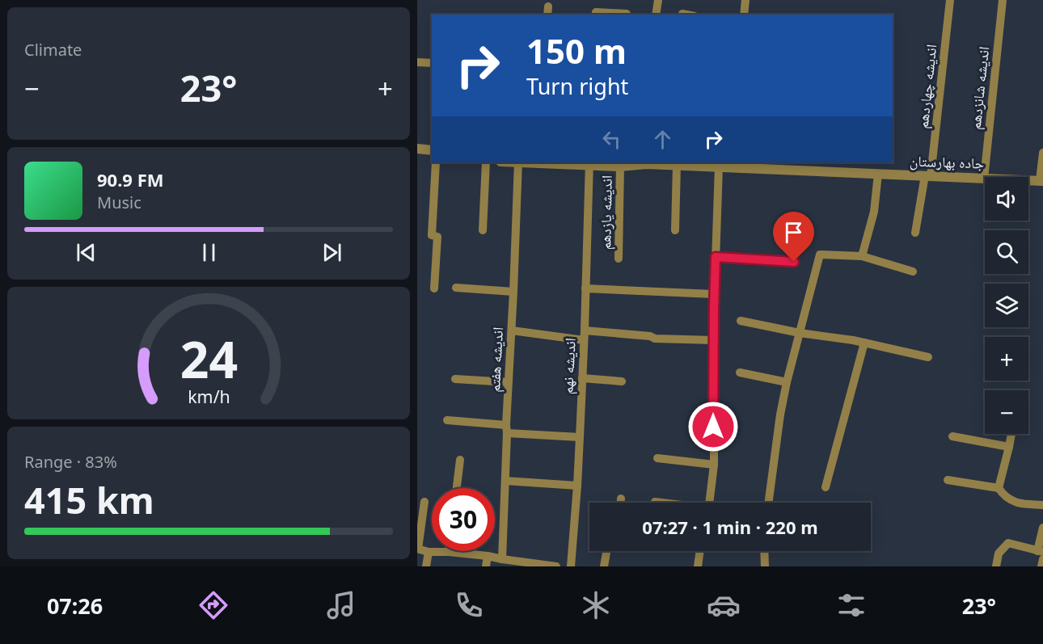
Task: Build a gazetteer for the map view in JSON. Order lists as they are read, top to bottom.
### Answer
{
  "streets": {
    "street": [
      "اندیشه چهاردهم",
      "اندیشه شانزدهم",
      "جاده بهارستان",
      "اندیشه یازدهم",
      "اندیشه هفتم",
      "اندیشه نهم"
    ]
  },
  "crossings": [
    ["اندیشه چهاردهم", "جاده بهارستان"],
    ["جاده بهارستان", "اندیشه یازدهم"],
    ["جاده بهارستان", "اندیشه نهم"]
  ],
  "page": {
    "tile": [
      "Climate",
      ["Range · 83%", "415 km"]
    ],
    "turn": ["150 m", "Turn right"],
    "heat": ["−", "23°", "+"],
    "song": ["90.9 FM", "Music"],
    "map_buttons": ["+", "−"],
    "limit": "30",
    "trip": "07:27 · 1 min · 220 m",
    "tabs": ["07:26", "23°"],
    "gauge": ["24", "km/h"]
  }
}
